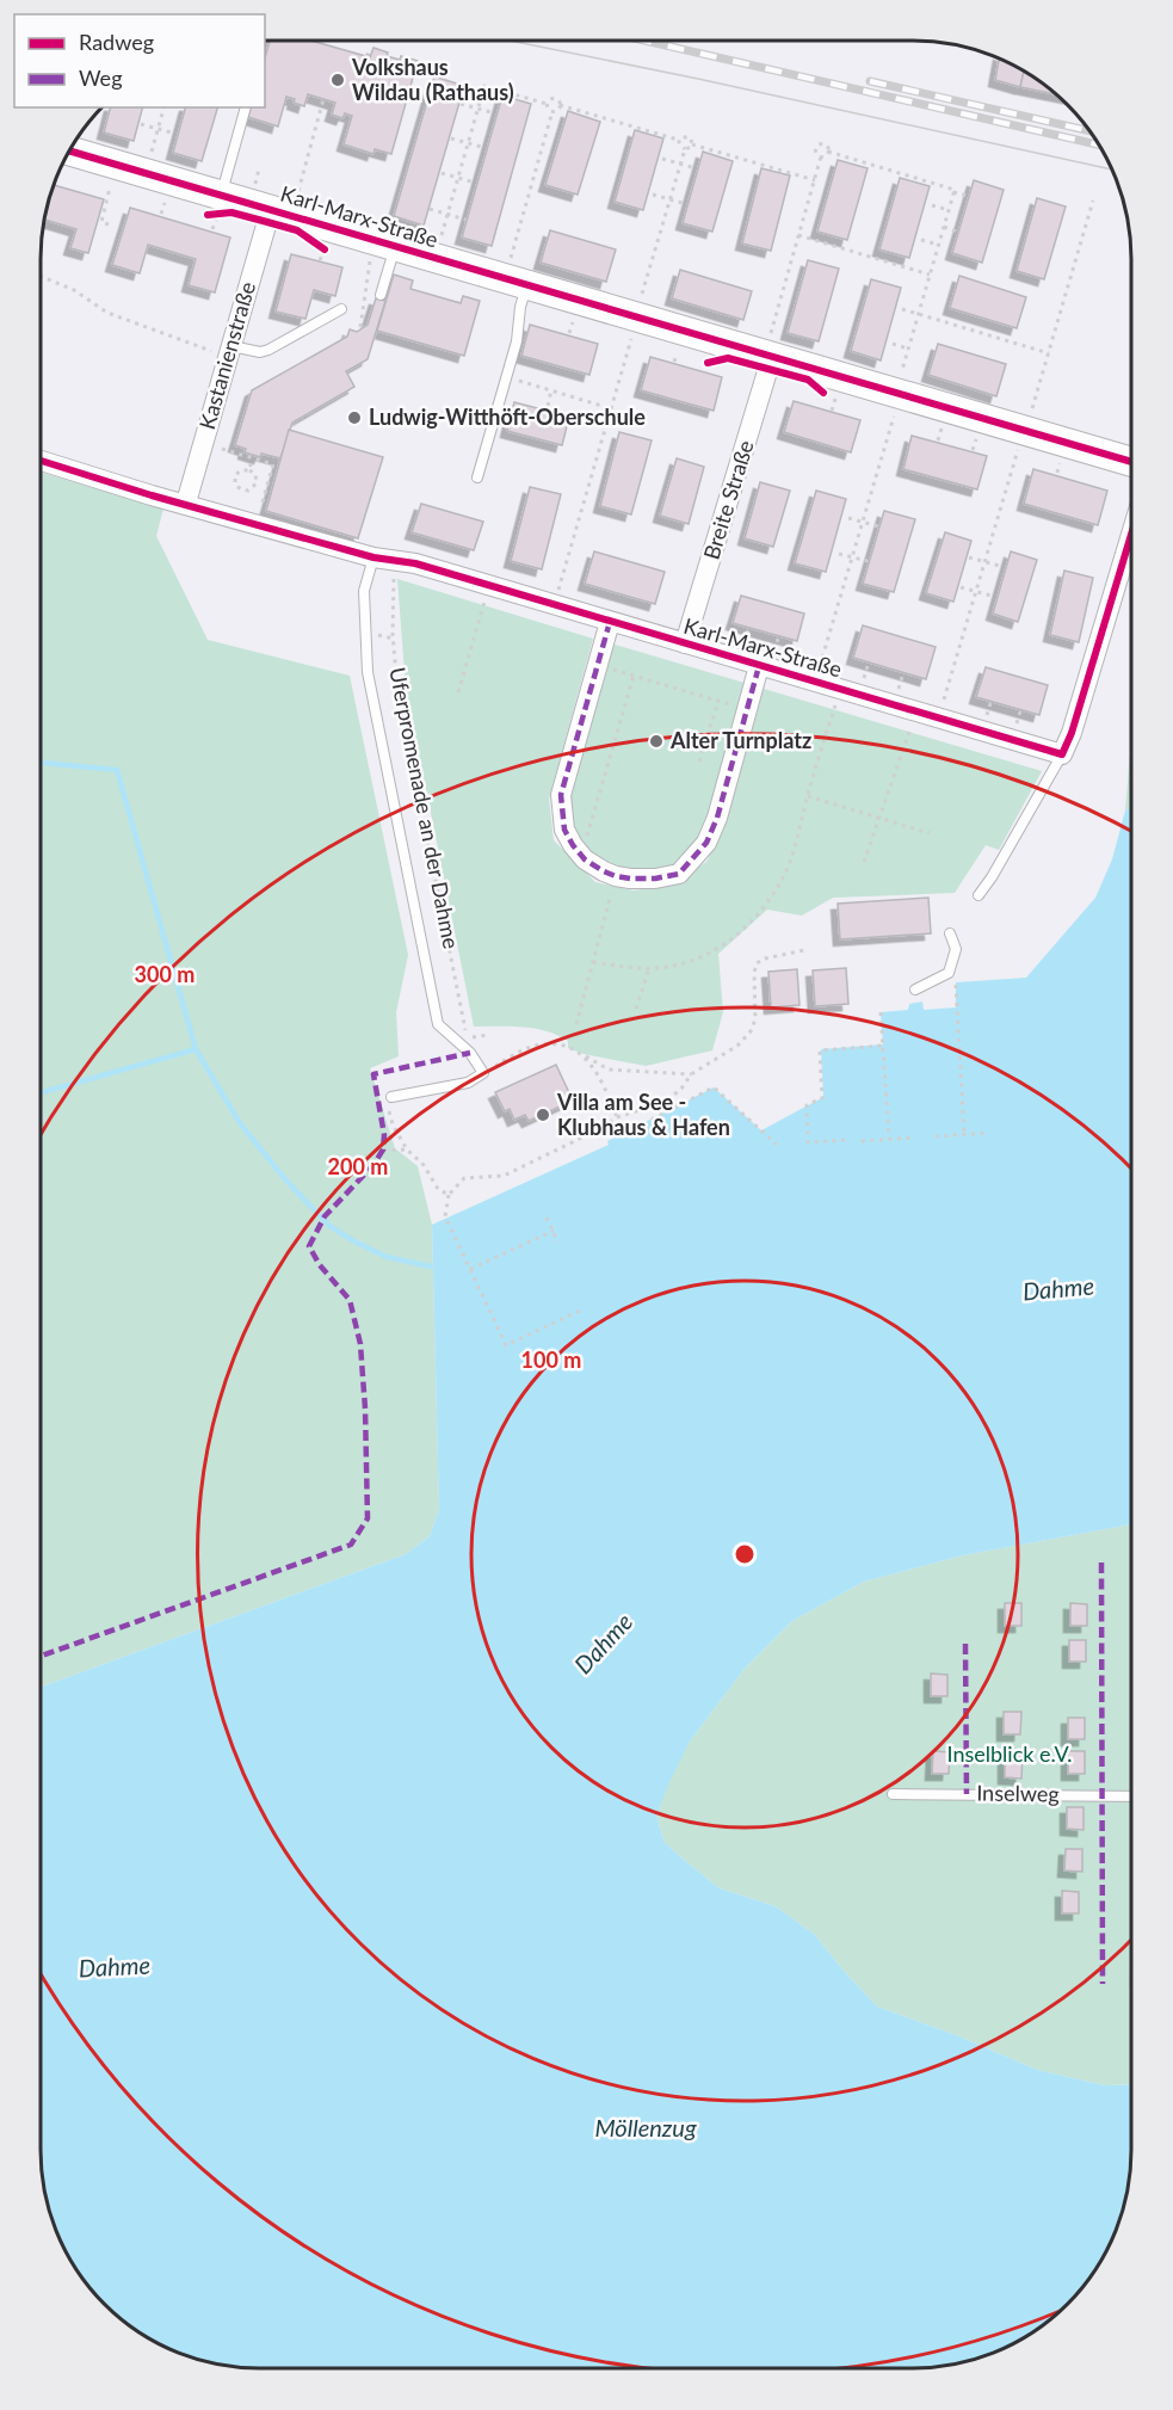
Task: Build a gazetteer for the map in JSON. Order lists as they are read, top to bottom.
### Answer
{
  "streets": {
    "main road": ["Karl-Marx-Straße"],
    "street": ["Kastanienstraße", "Breite Straße"],
    "lane": ["Uferpromenade an der Dahme", "Inselweg"]
  },
  "crossings": [
    ["Karl-Marx-Straße", "Kastanienstraße"],
    ["Karl-Marx-Straße", "Breite Straße"],
    ["Karl-Marx-Straße", "Uferpromenade an der Dahme"]
  ],
  "water": ["Dahme", "Möllenzug"],
  "parks": ["Inselblick e.V."],
  "places": [
    "Volkshaus Wildau (Rathaus)",
    "Ludwig-Witthöft-Oberschule",
    "Alter Turnplatz",
    "Villa am See - Klubhaus & Hafen"
  ],
  "legend": ["Radweg", "Weg"],
  "rings": ["300 m", "200 m", "100 m"]
}
